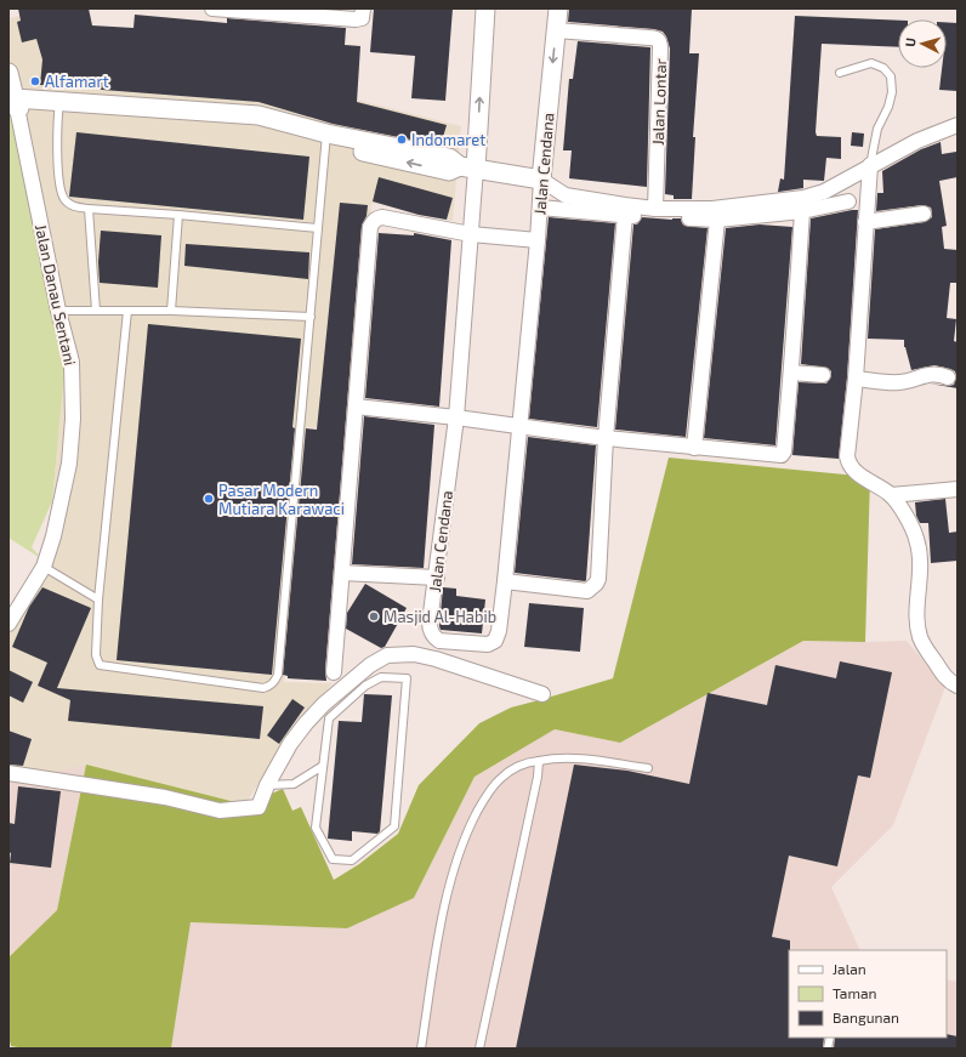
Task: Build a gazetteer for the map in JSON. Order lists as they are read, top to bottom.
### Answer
{
  "streets": {
    "street": ["Jalan Lontar", "Jalan Cendana", "Jalan Danau Sentani"]
  },
  "crossings": [
    ["Jalan Lontar", "Jalan Cendana"]
  ],
  "places": [
    "Alfamart",
    "Indomaret",
    "Pasar Modern Mutiara Karawaci",
    "Masjid Al-Habib"
  ],
  "legend": ["Jalan", "Taman", "Bangunan"],
  "north": "left"
}
